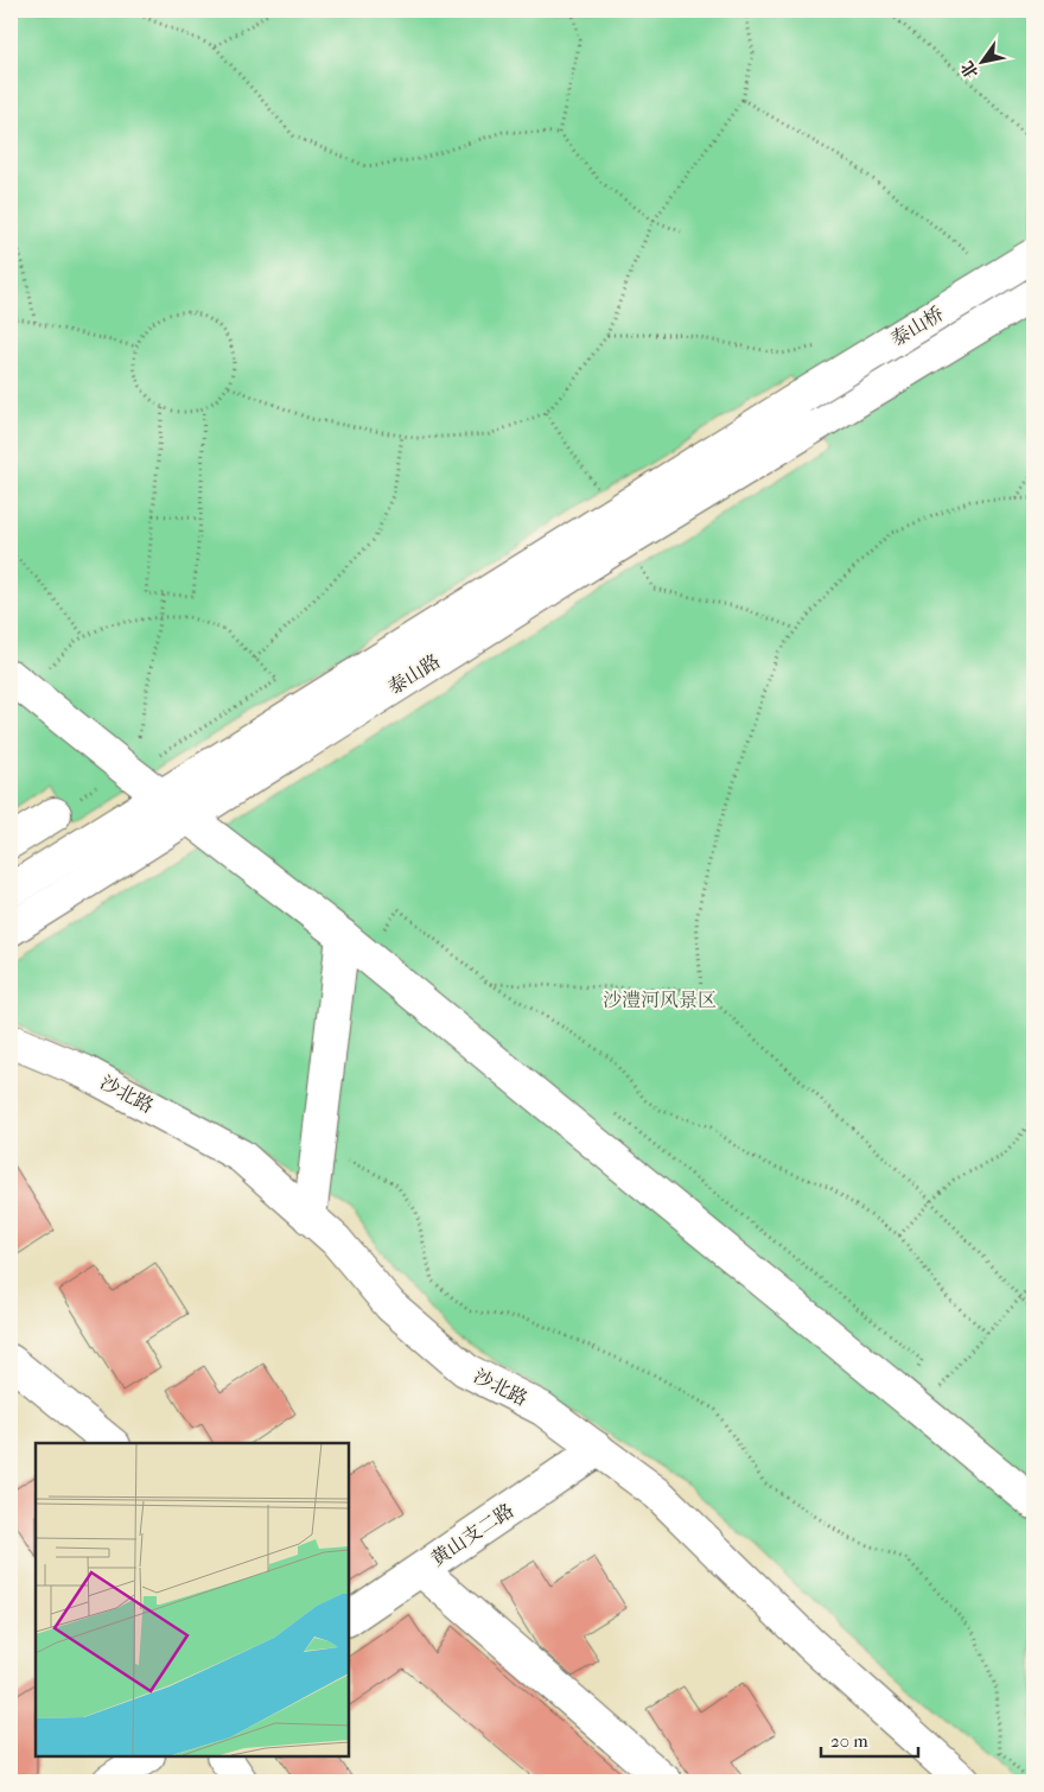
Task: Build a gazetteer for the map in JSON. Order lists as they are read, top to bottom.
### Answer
{
  "streets": {
    "street": [
      "泰山桥",
      "泰山路",
      "沙北路",
      "黄山支二路"
    ]
  },
  "crossings": [
    ["泰山桥", "泰山路"],
    ["沙北路", "黄山支二路"]
  ],
  "parks": ["沙澧河风景区"],
  "scale_bar": "20 m",
  "north": "bottom left"
}
